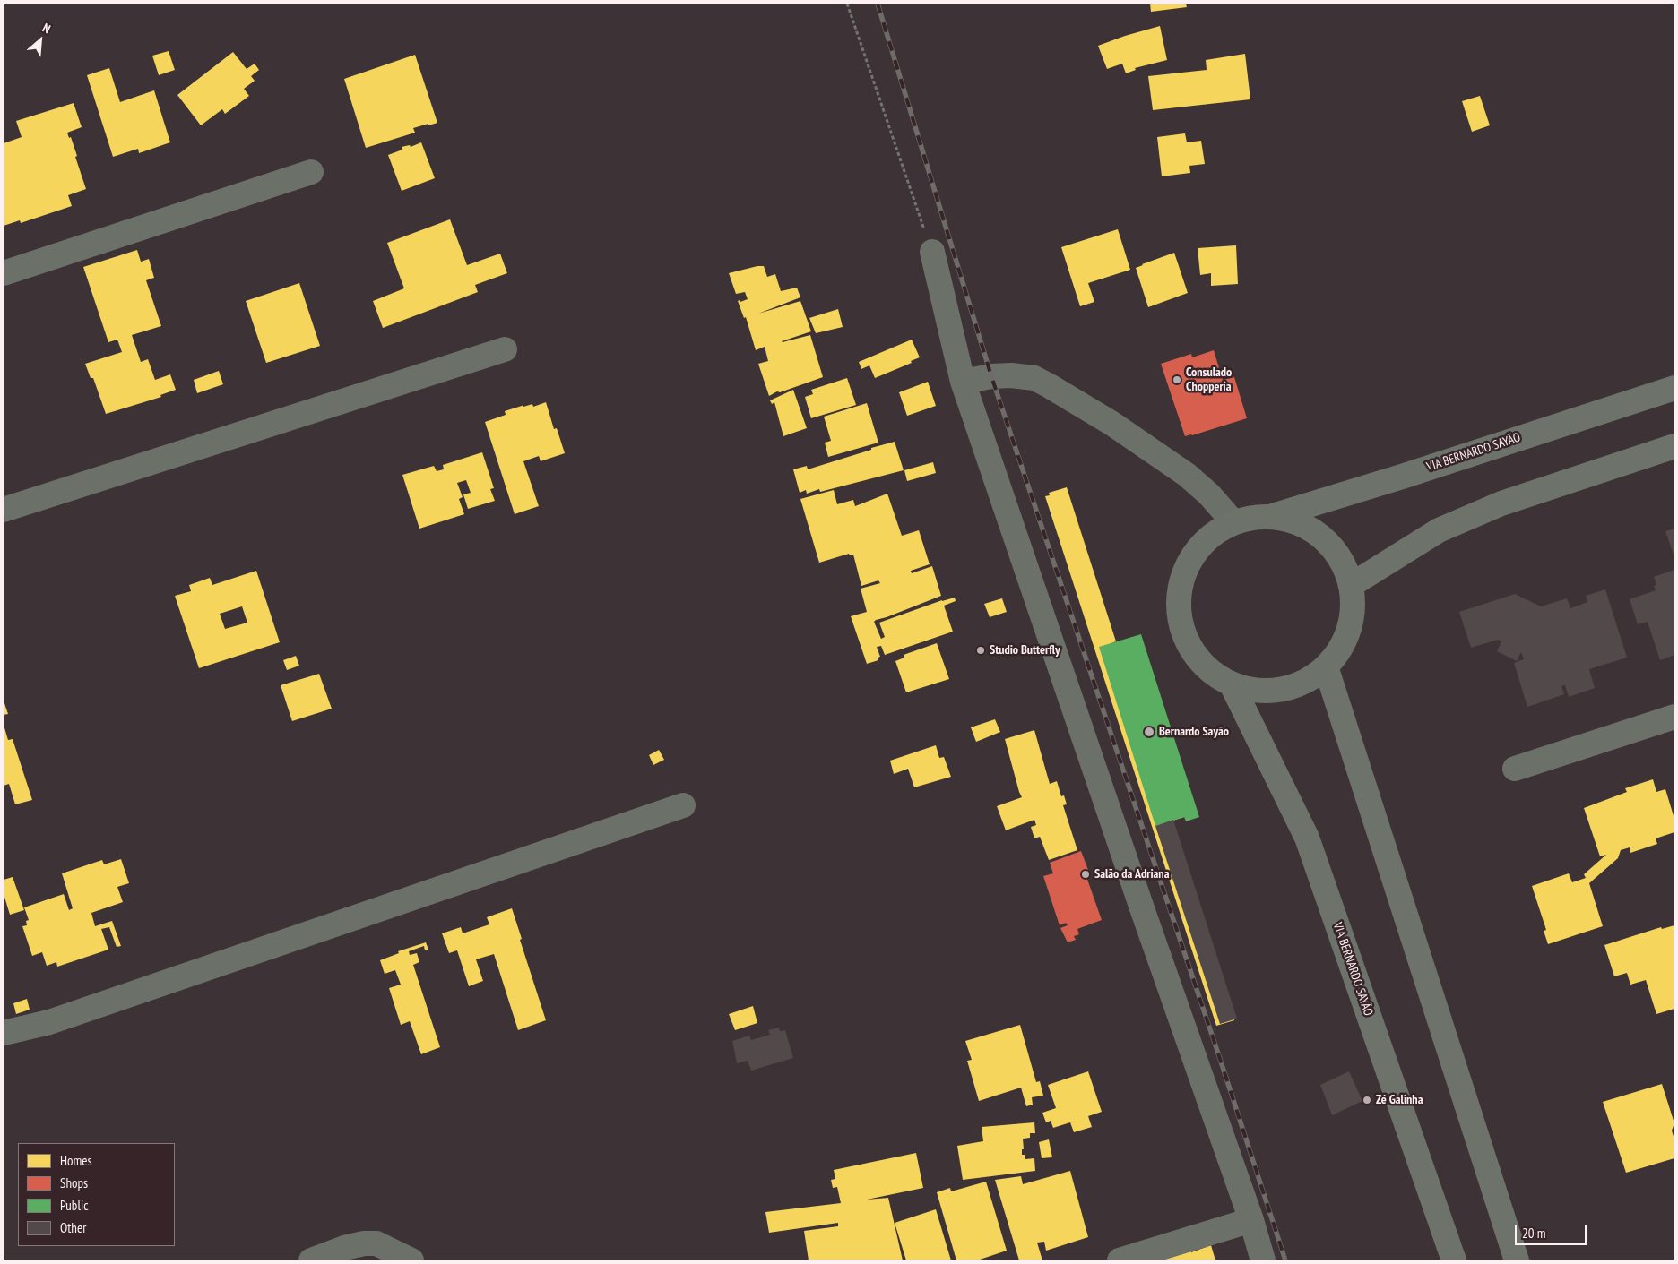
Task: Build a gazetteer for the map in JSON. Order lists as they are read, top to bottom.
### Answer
{
  "streets": {
    "main road": ["VIA BERNARDO SAYÃO"]
  },
  "places": [
    "Consulado Chopperia",
    "Studio Butterfly",
    "Bernardo Sayão",
    "Salão da Adriana",
    "Zé Galinha"
  ],
  "legend": [
    "Homes",
    "Shops",
    "Public",
    "Other"
  ],
  "scale_bar": "20 m",
  "north": "top right"
}
